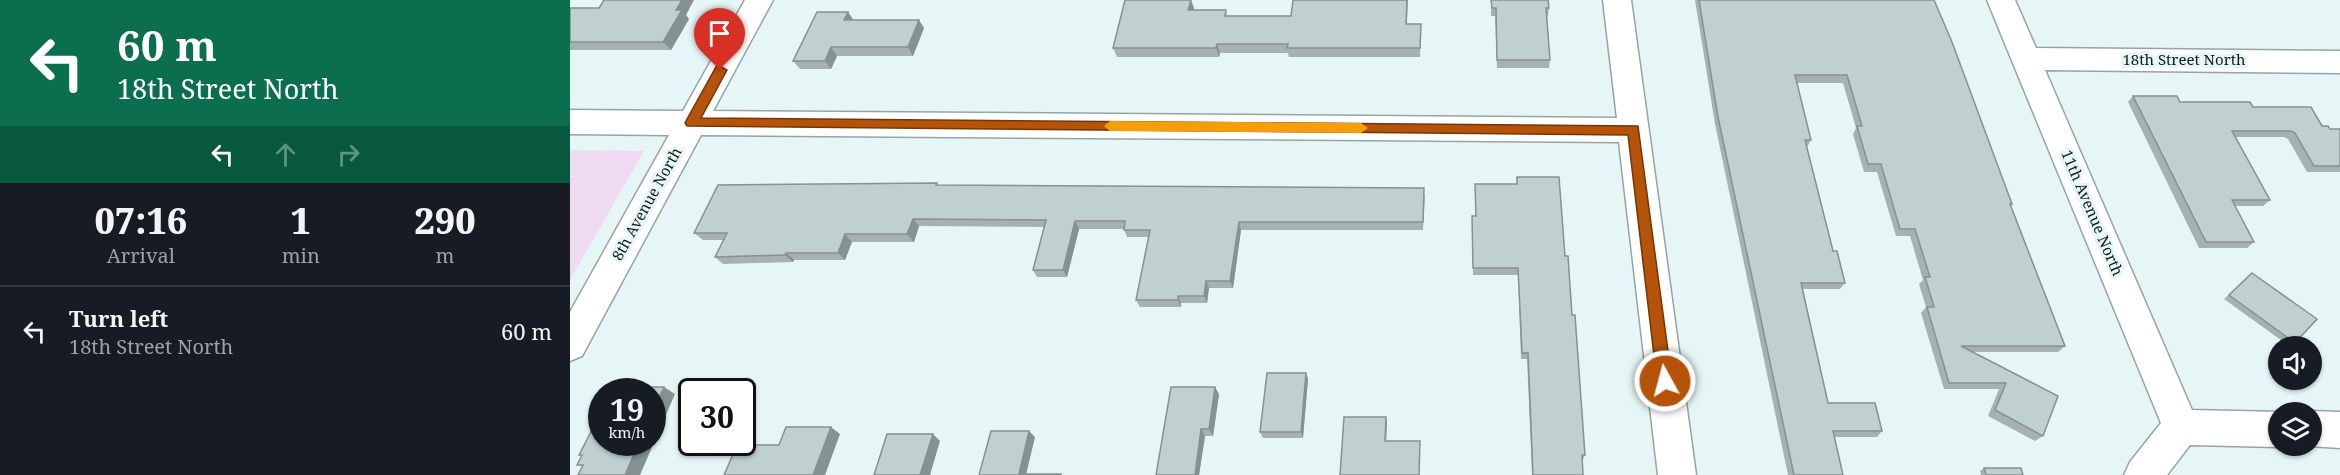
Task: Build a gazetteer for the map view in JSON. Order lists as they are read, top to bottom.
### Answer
{
  "streets": {
    "street": ["18th Street North", "8th Avenue North", "11th Avenue North"]
  },
  "crossings": [
    ["18th Street North", "11th Avenue North"]
  ],
  "page": {
    "turn": ["60 m", "18th Street North"],
    "eta": [
      "07:16",
      "Arrival",
      "1",
      "min",
      "290",
      "m"
    ],
    "list": [
      {
        "name": "Turn left",
        "note": "18th Street North",
        "value": "60 m"
      }
    ],
    "speed": "19 km/h",
    "limit": "30"
  }
}
